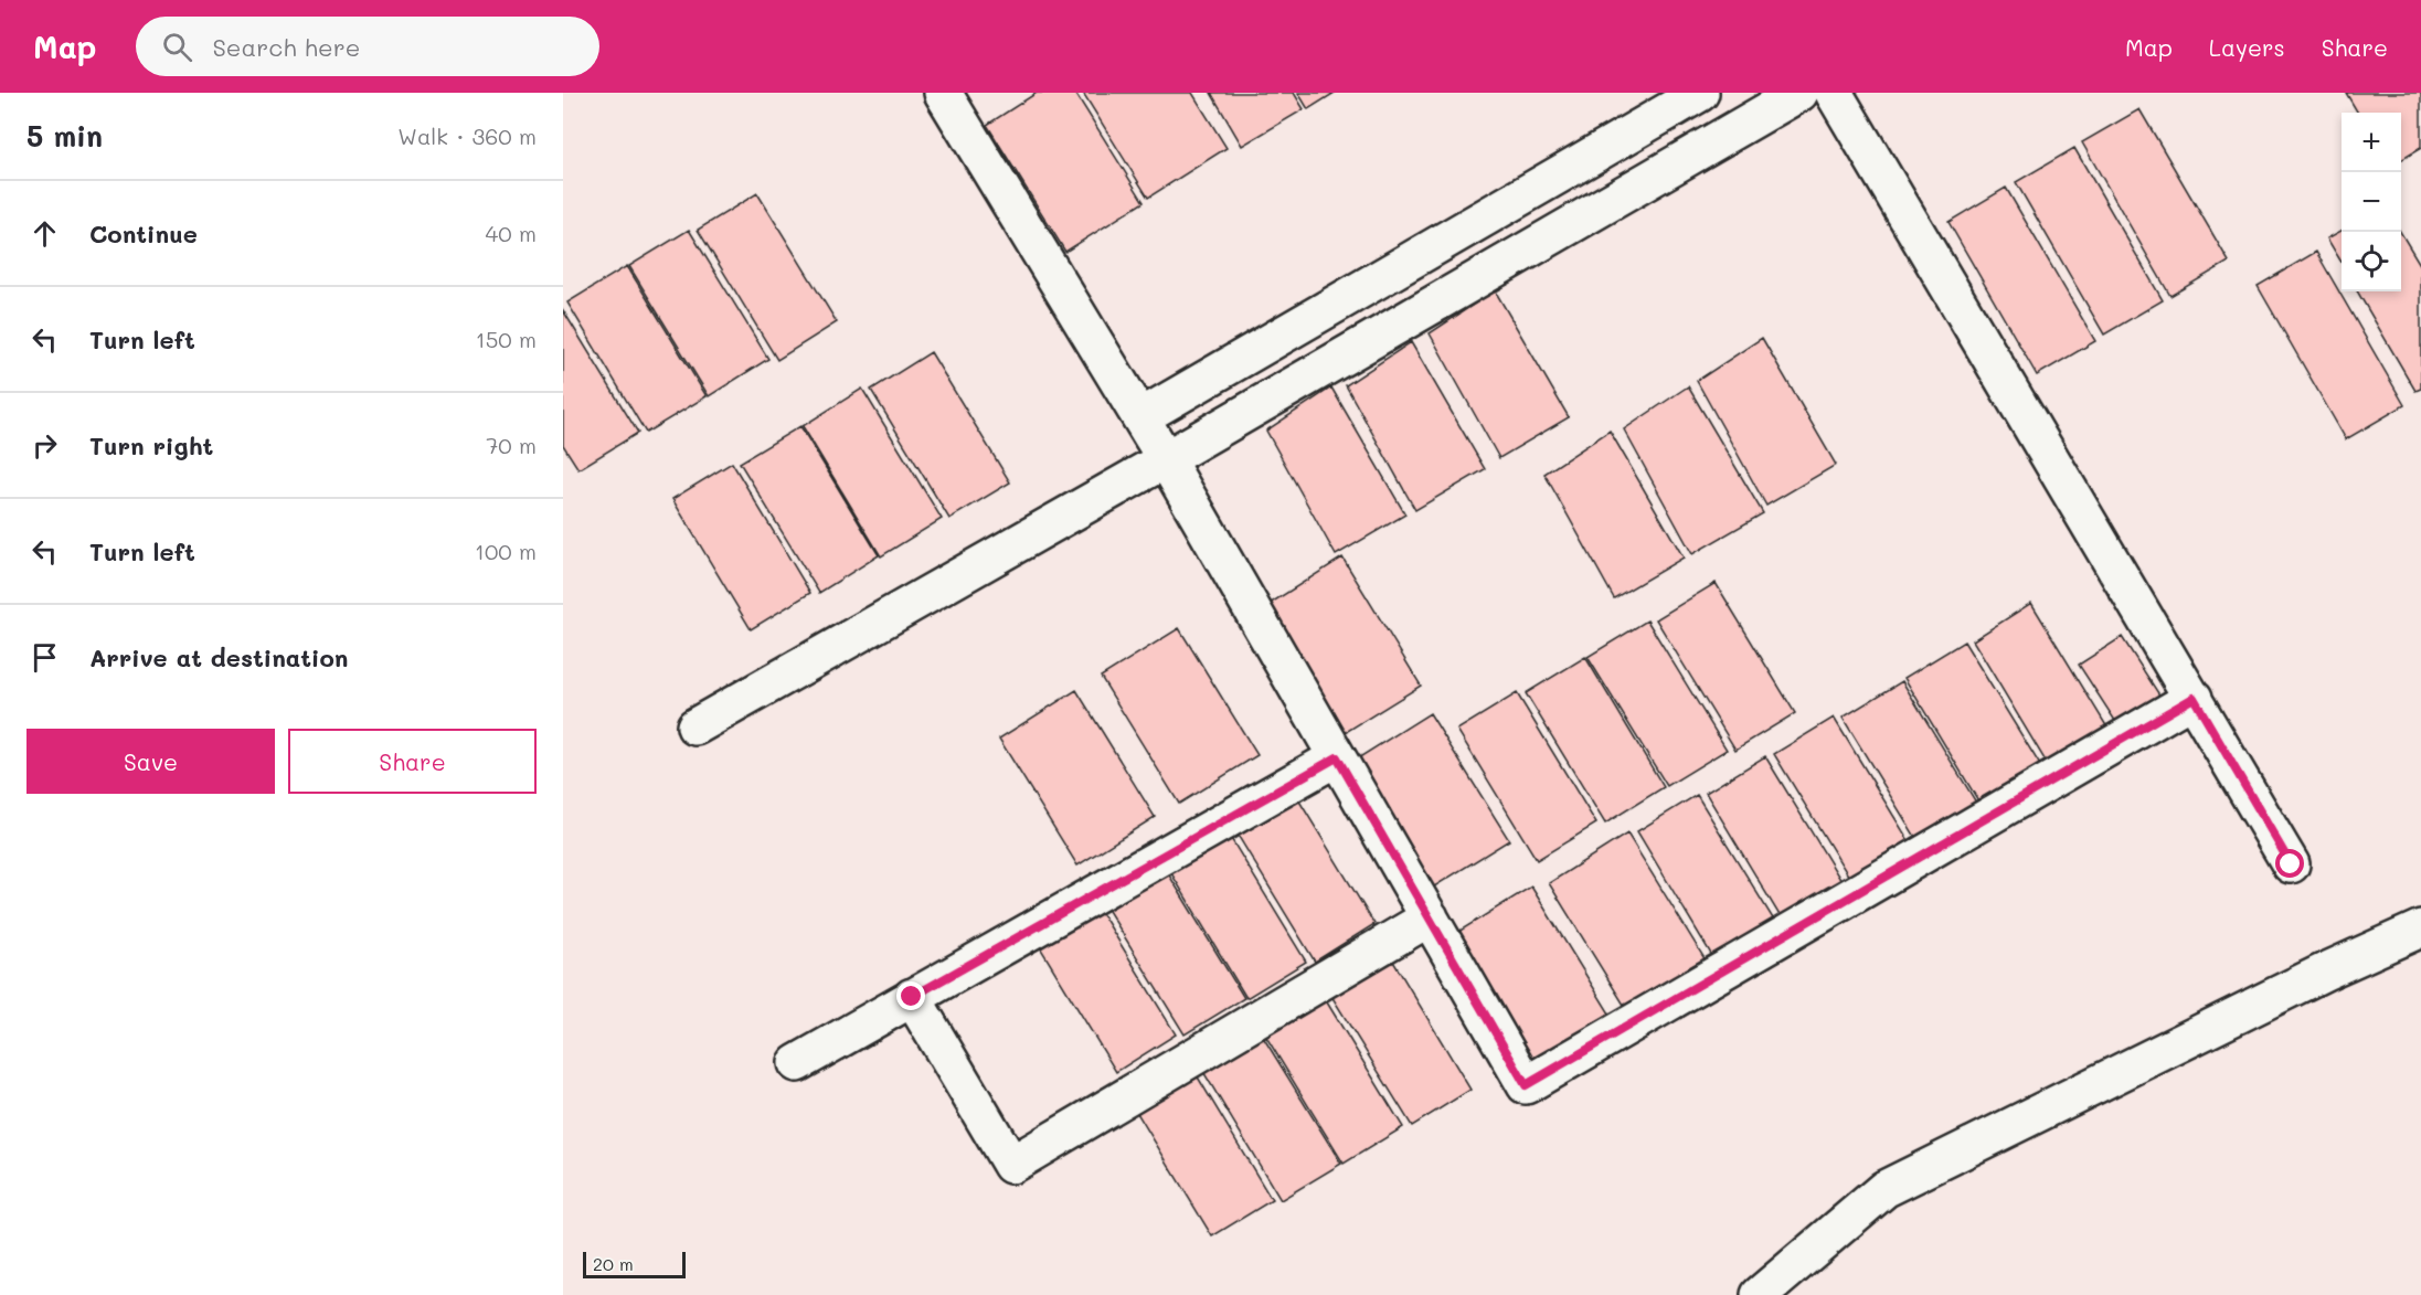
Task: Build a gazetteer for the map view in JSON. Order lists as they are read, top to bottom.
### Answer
{
  "scale_bar": "20 m",
  "page": {
    "header": "Map",
    "search": "Search here",
    "nav": ["Map", "Layers", "Share"],
    "heading": ["5 min", "Walk · 360 m"],
    "map_buttons": ["+", "−"],
    "list": [
      ["Continue", "40 m"],
      ["Turn left", "150 m"],
      ["Turn right", "70 m"],
      ["Turn left", "100 m"],
      "Arrive at destination"
    ],
    "buttons": ["Save", "Share"],
    "scale": "20 m"
  }
}
